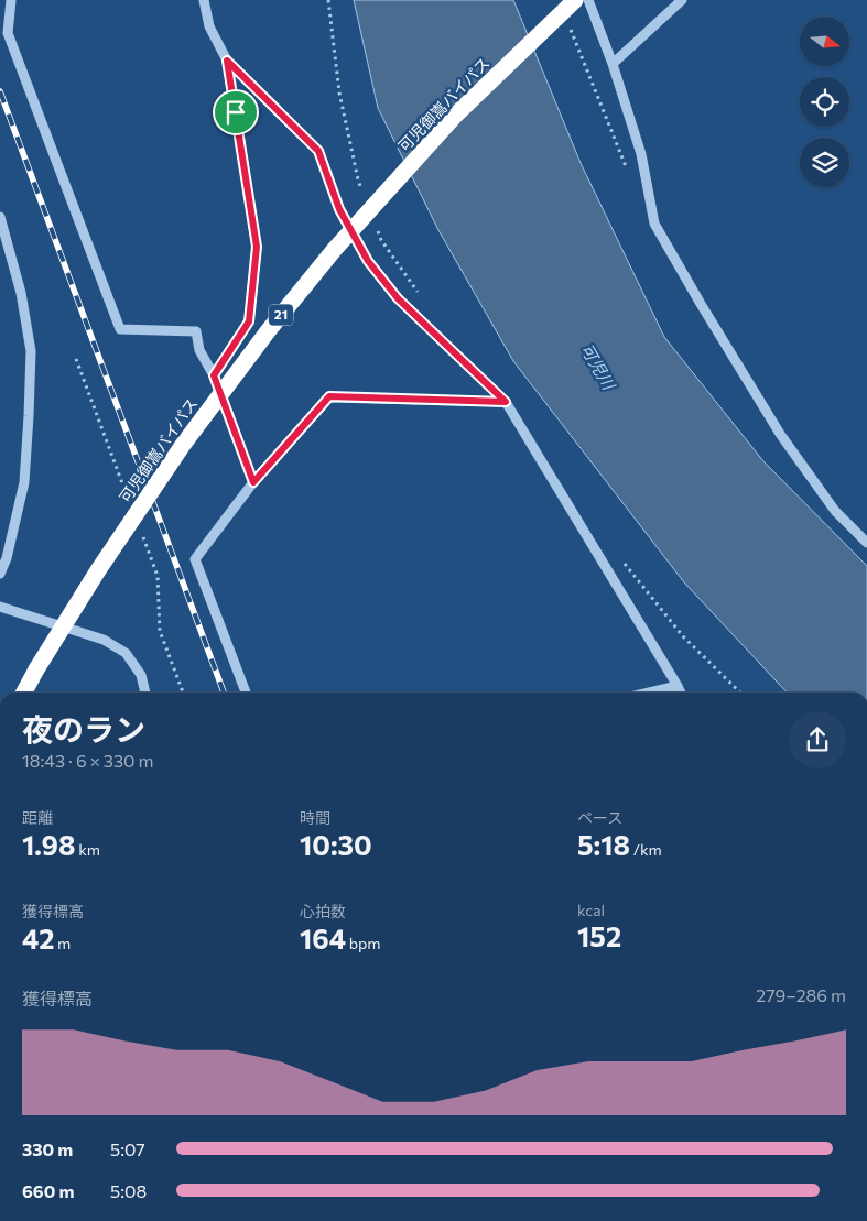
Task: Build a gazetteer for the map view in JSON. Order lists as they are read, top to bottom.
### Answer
{
  "streets": {
    "highway": ["可児御嵩バイパス", "21"]
  },
  "water": ["可児川"],
  "north": "right",
  "page": {
    "heading": ["夜のラン", "18:43 · 6 × 330 m"],
    "stats": [
      ["距離", "1.98 km"],
      ["時間", "10:30"],
      ["ペース", "5:18 /km"],
      ["獲得標高", "42 m"],
      ["心拍数", "164 bpm"],
      ["kcal", "152"]
    ],
    "chart": ["獲得標高", "279–286 m"],
    "list": [
      {
        "name": "330 m",
        "note": "5:07"
      },
      {
        "name": "660 m",
        "note": "5:08"
      }
    ]
  }
}
